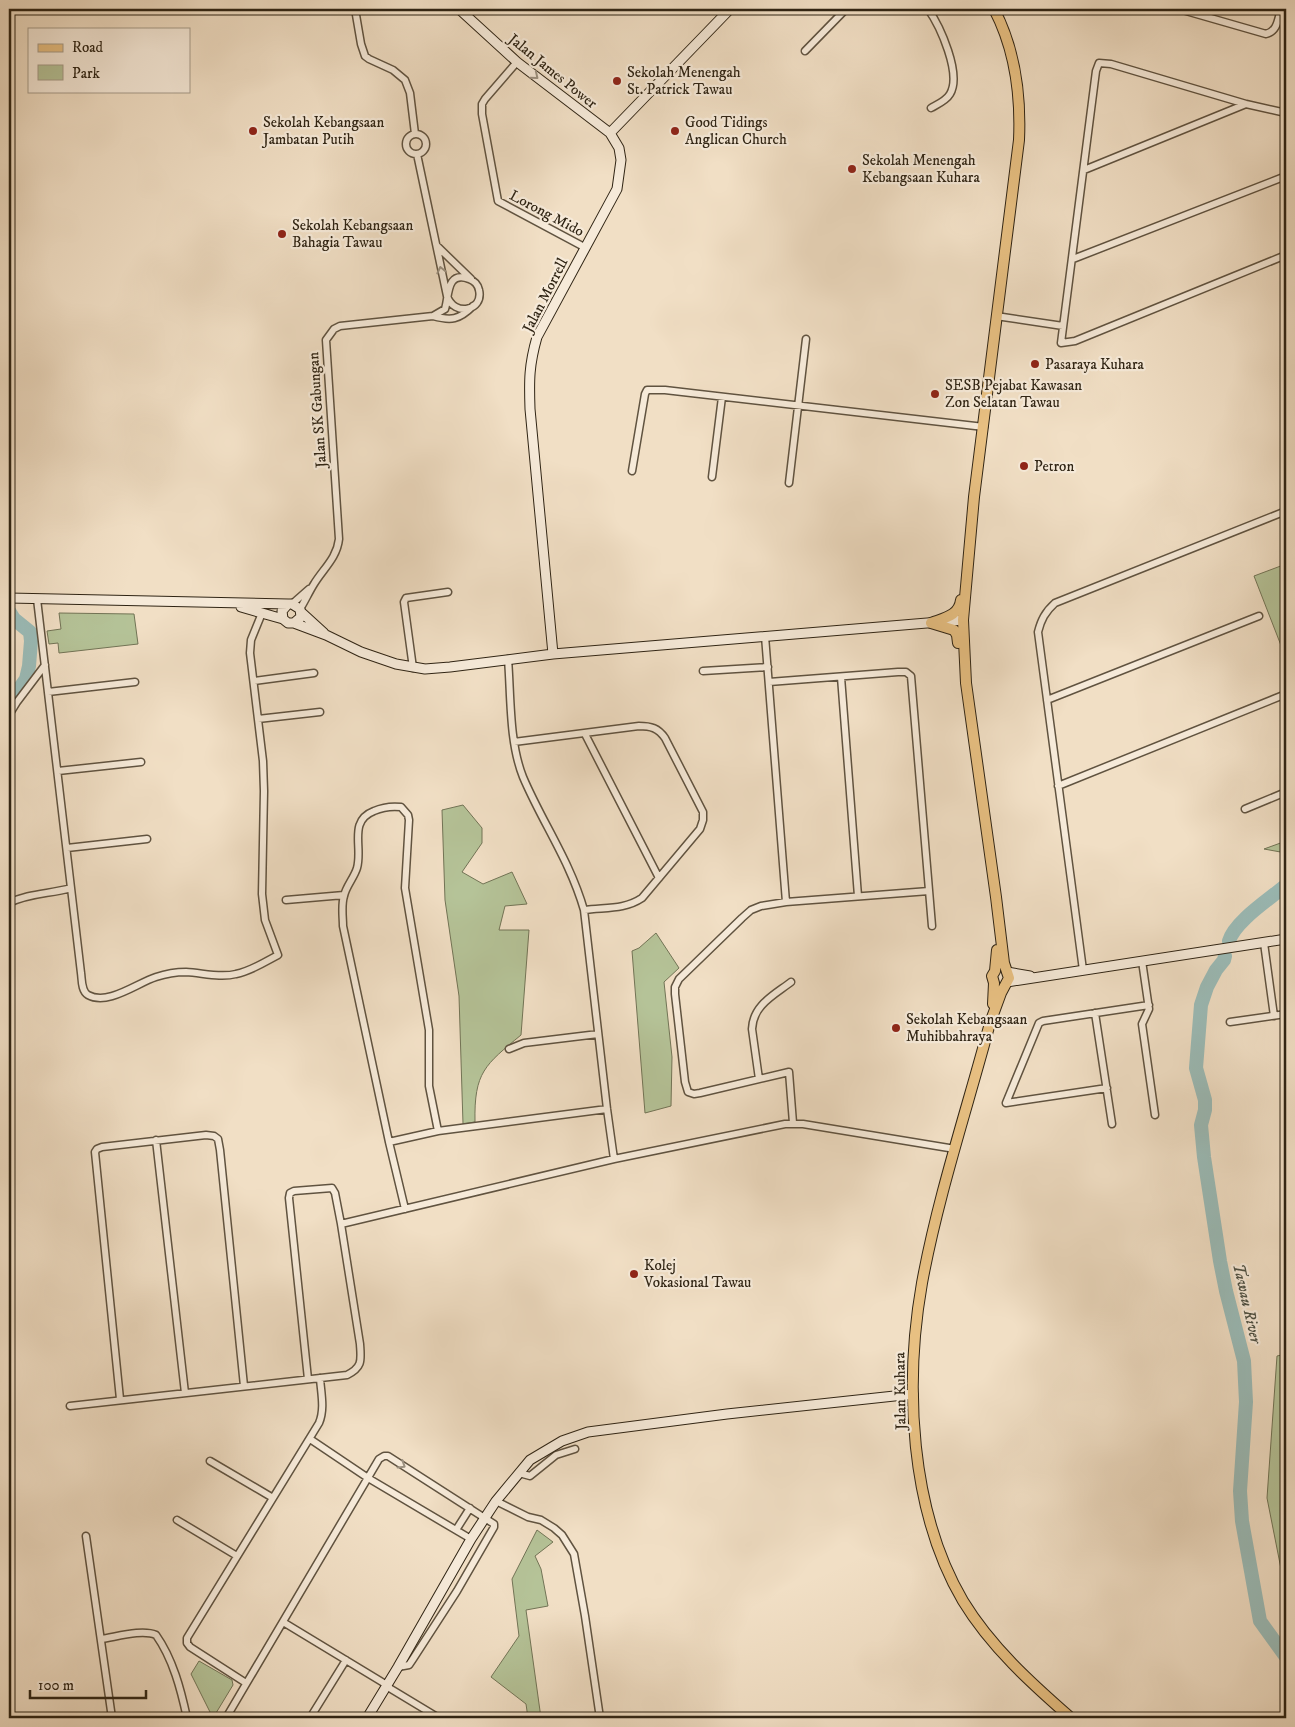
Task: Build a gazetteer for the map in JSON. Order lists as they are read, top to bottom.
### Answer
{
  "streets": {
    "main road": ["Jalan Kuhara"],
    "street": [
      "Jalan James Power",
      "Lorong Mido",
      "Jalan Morrell",
      "Jalan SK Gabungan"
    ]
  },
  "crossings": [
    ["Jalan James Power", "Lorong Mido"],
    ["Jalan James Power", "Jalan Morrell"],
    ["Lorong Mido", "Jalan Morrell"]
  ],
  "one_way": ["Jalan James Power"],
  "water": ["Tawau River"],
  "places": [
    "Sekolah Menengah St. Patrick Tawau",
    "Sekolah Kebangsaan Jambatan Putih",
    "Good Tidings Anglican Church",
    "Sekolah Menengah Kebangsaan Kuhara",
    "Sekolah Kebangsaan Bahagia Tawau",
    "Pasaraya Kuhara",
    "SESB Pejabat Kawasan Zon Selatan Tawau",
    "Petron",
    "Sekolah Kebangsaan Muhibbahraya",
    "Kolej Vokasional Tawau"
  ],
  "legend": ["Road", "Park"],
  "scale_bar": "100 m"
}
